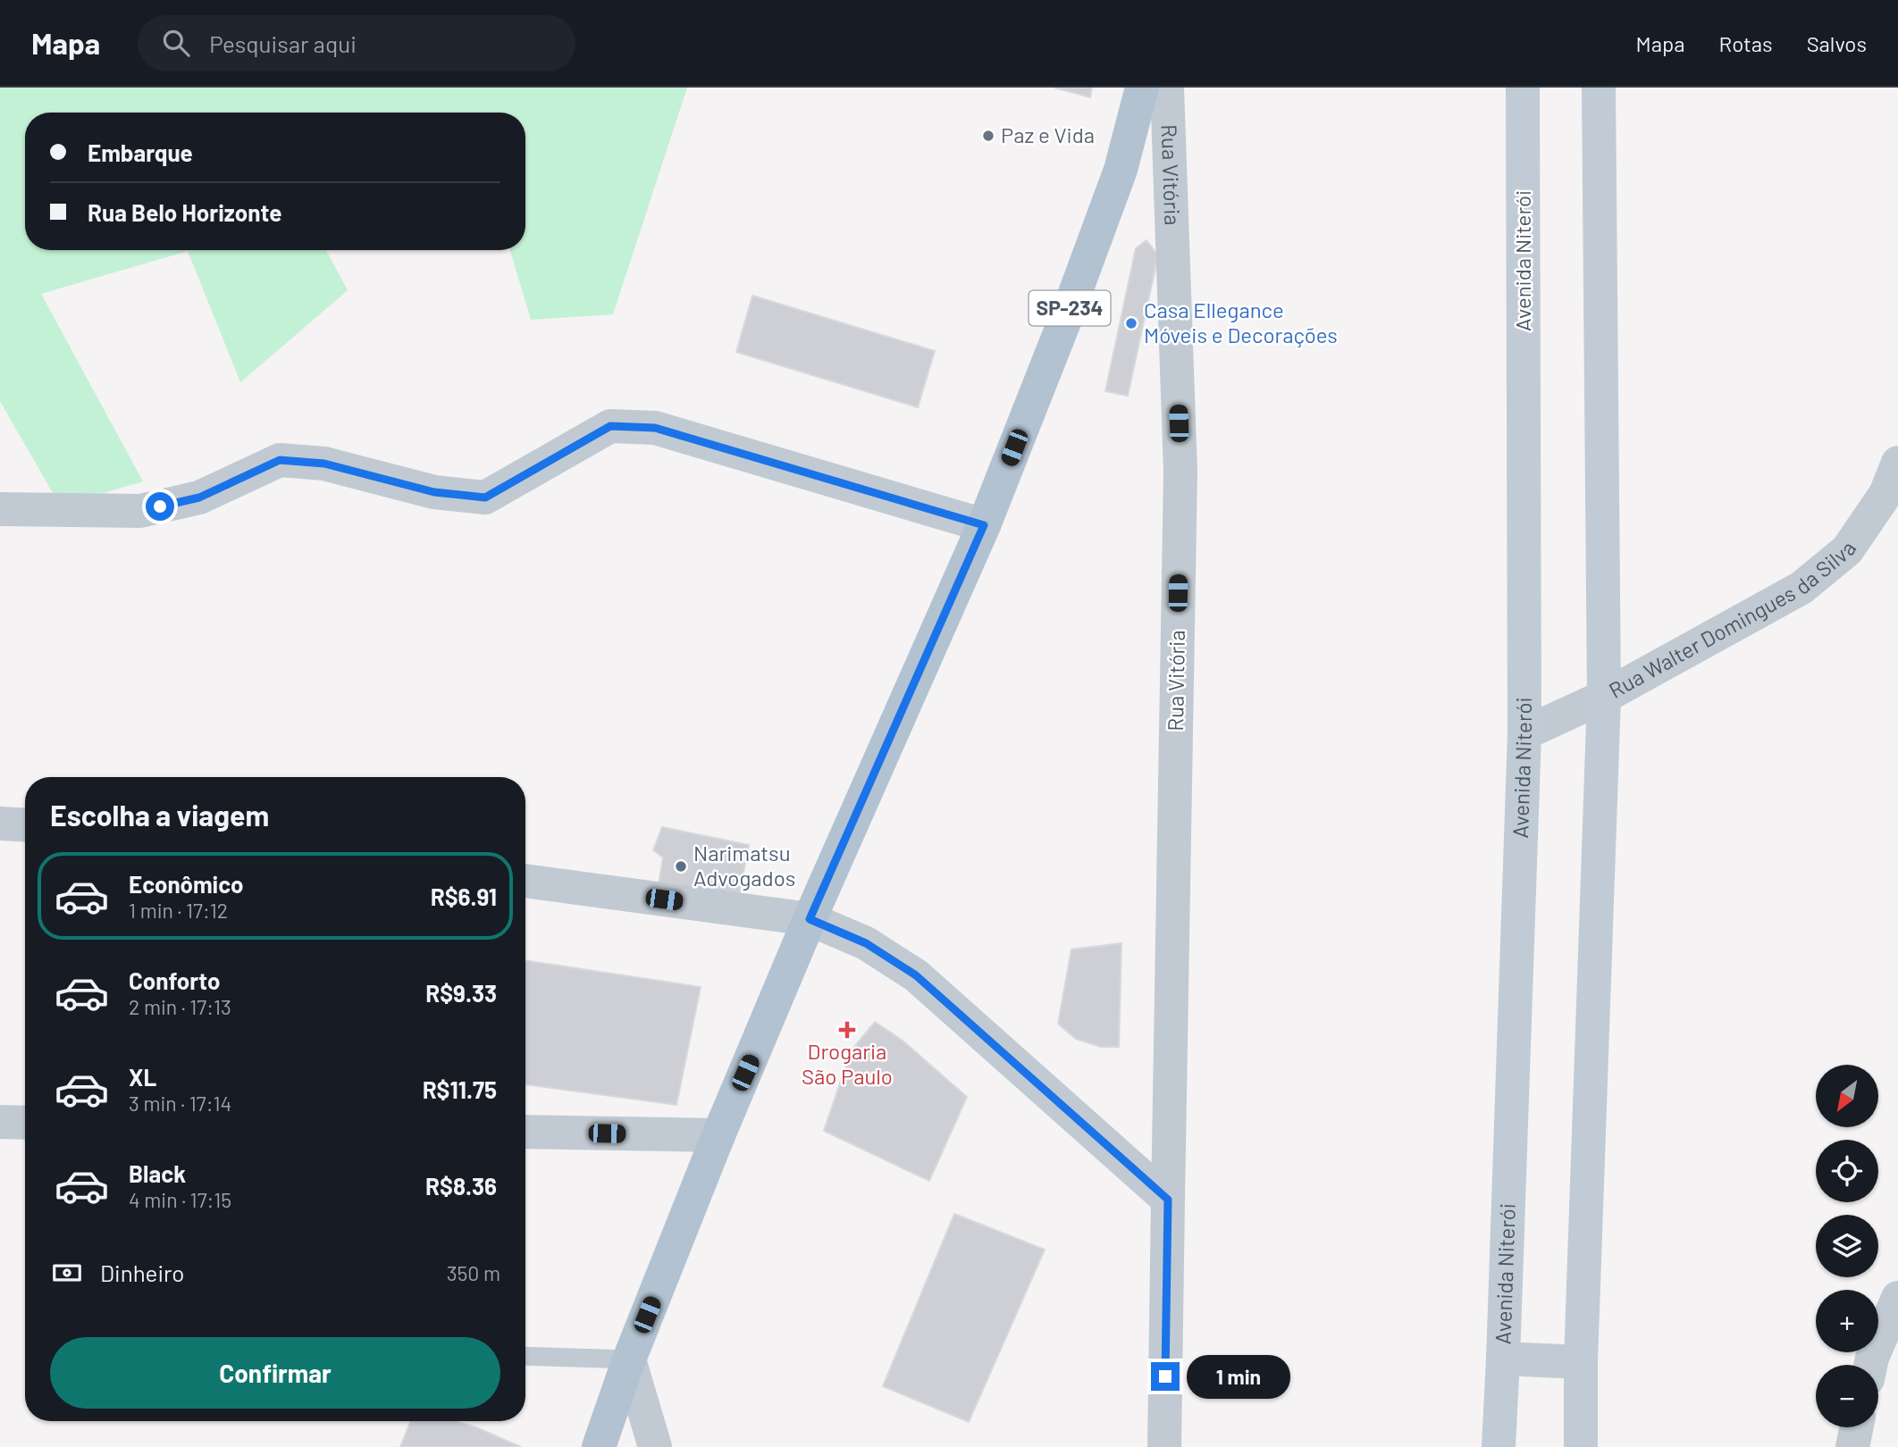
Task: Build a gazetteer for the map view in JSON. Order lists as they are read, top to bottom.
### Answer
{
  "streets": {
    "main road": ["Avenida Niterói", "SP-234"],
    "street": ["Rua Vitória", "Rua Walter Domingues da Silva"]
  },
  "crossings": [
    ["Avenida Niterói", "Rua Walter Domingues da Silva"]
  ],
  "places": {
    "other": ["Paz e Vida", "Casa Ellegance Móveis e Decorações", "Narimatsu Advogados"],
    "health": ["Drogaria São Paulo"]
  },
  "north": "bottom left",
  "page": {
    "header": "Mapa",
    "search": "Pesquisar aqui",
    "nav": ["Mapa", "Rotas", "Salvos"],
    "banner": ["Embarque", "Rua Belo Horizonte"],
    "heading": "Escolha a viagem",
    "list": [
      {
        "name": "Econômico",
        "note": "1 min · 17:12",
        "value": "R$6.91"
      },
      {
        "name": "Conforto",
        "note": "2 min · 17:13",
        "value": "R$9.33"
      },
      {
        "name": "XL",
        "note": "3 min · 17:14",
        "value": "R$11.75"
      },
      {
        "name": "Black",
        "note": "4 min · 17:15",
        "value": "R$8.36"
      }
    ],
    "map_buttons": ["+", "−"],
    "pay": ["Dinheiro", "350 m"],
    "buttons": "Confirmar",
    "bubble": "1 min"
  }
}
